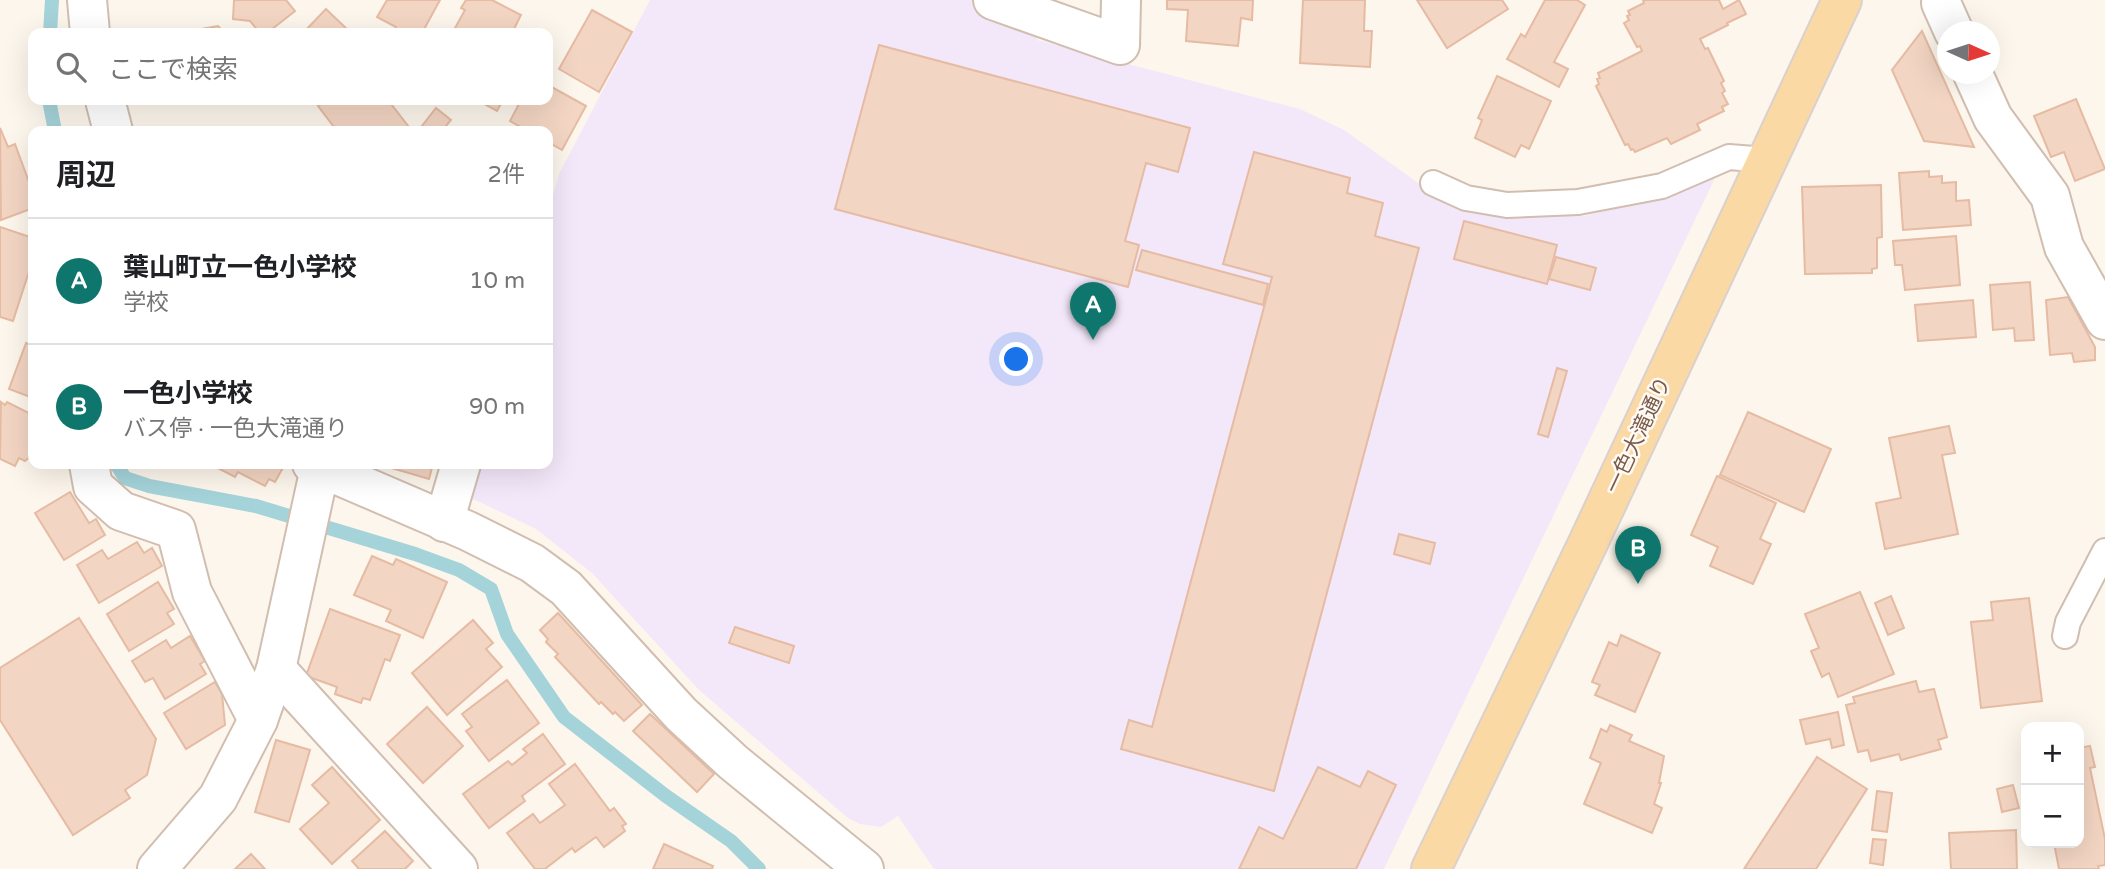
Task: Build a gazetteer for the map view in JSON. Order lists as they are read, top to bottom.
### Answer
{
  "streets": {
    "main road": ["一色大滝通り"]
  },
  "north": "right",
  "page": {
    "search": "ここで検索",
    "heading": ["周辺", "2件"],
    "list": [
      {
        "mark": "A",
        "name": "葉山町立一色小学校",
        "note": "学校",
        "value": "10 m"
      },
      {
        "mark": "B",
        "name": "一色小学校",
        "note": "バス停 · 一色大滝通り",
        "value": "90 m"
      }
    ],
    "pins": ["A", "B"],
    "map_buttons": ["+", "−"]
  }
}
